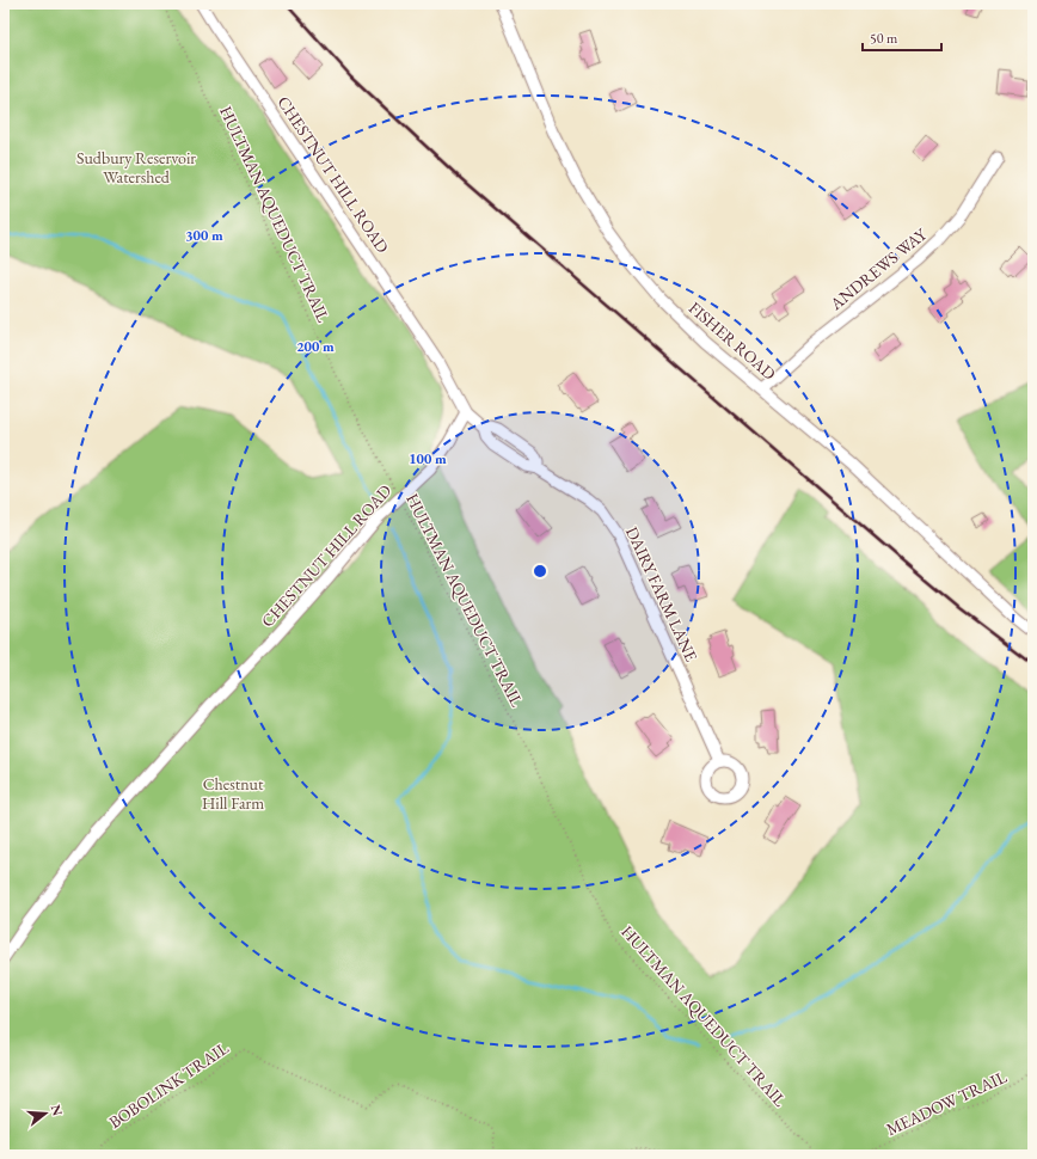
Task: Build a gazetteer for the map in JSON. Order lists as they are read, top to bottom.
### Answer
{
  "streets": {
    "street": [
      "CHESTNUT HILL ROAD",
      "ANDREWS WAY",
      "FISHER ROAD",
      "DAIRY FARM LANE"
    ],
    "path": ["HULTMAN AQUEDUCT TRAIL", "BOBOLINK TRAIL", "MEADOW TRAIL"]
  },
  "crossings": [
    ["CHESTNUT HILL ROAD", "HULTMAN AQUEDUCT TRAIL"],
    ["CHESTNUT HILL ROAD", "DAIRY FARM LANE"],
    ["ANDREWS WAY", "FISHER ROAD"]
  ],
  "parks": ["Sudbury Reservoir Watershed", "Chestnut Hill Farm"],
  "scale_bar": "50 m",
  "north": "right",
  "rings": ["300 m", "200 m", "100 m"]
}
